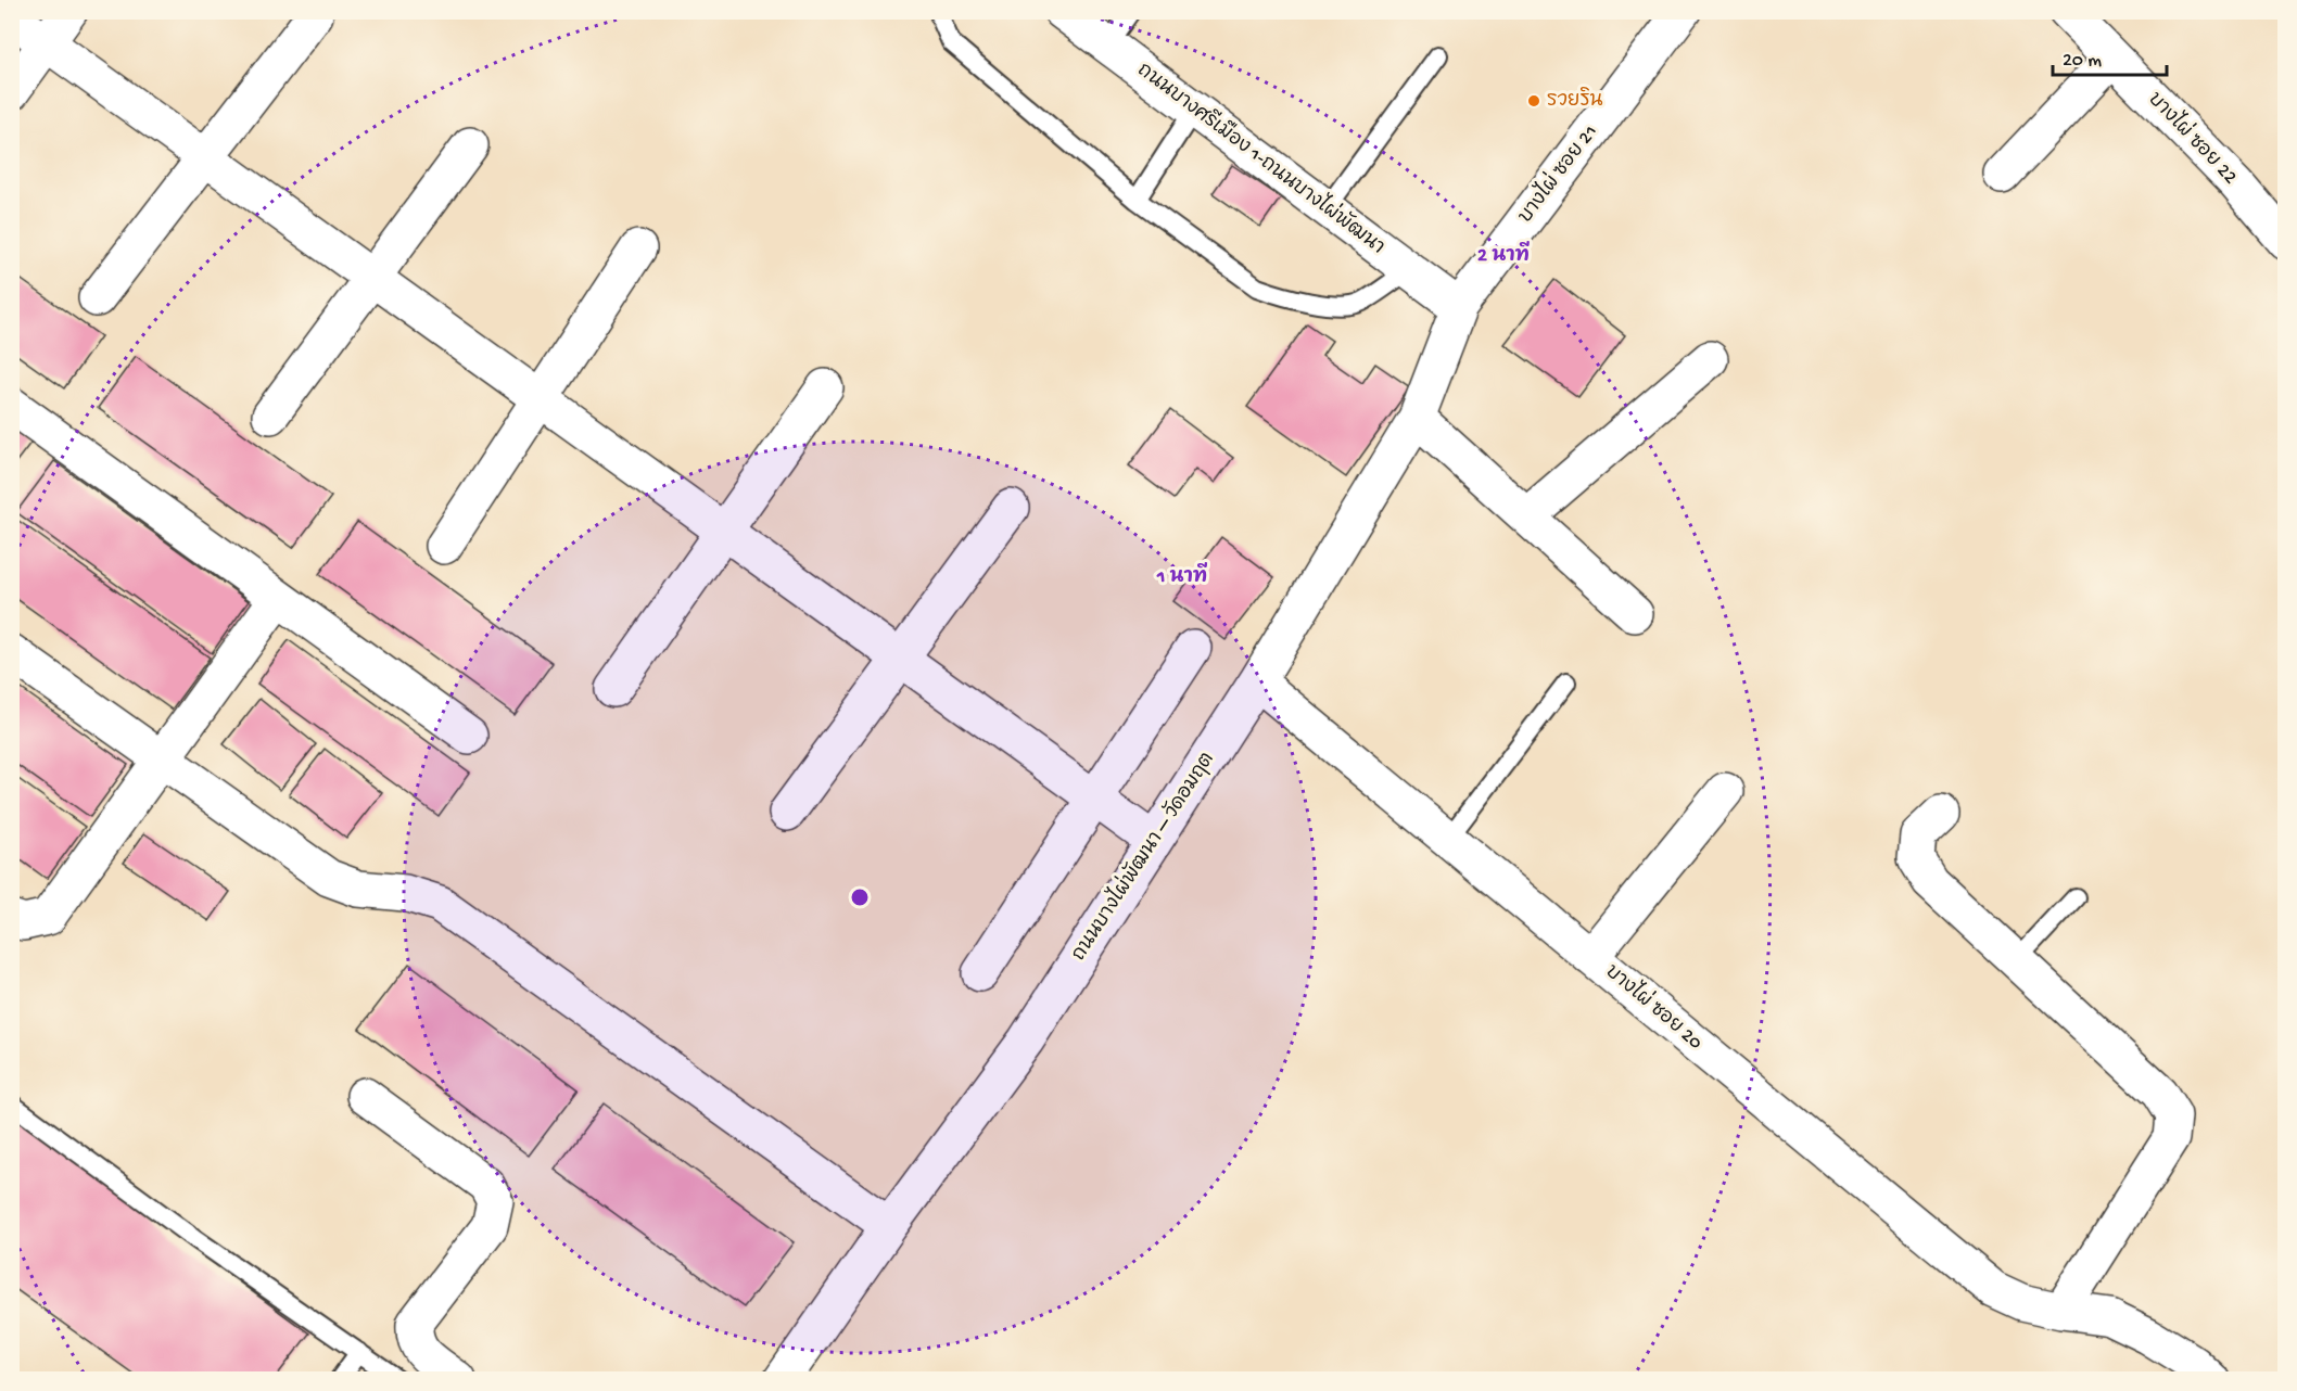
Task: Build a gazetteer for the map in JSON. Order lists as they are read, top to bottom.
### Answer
{
  "streets": {
    "street": [
      "บางไผ่ ซอย 22",
      "ถนนบางศรีเมือง 1-ถนนบางไผ่พัฒนา",
      "บางไผ่ ซอย 21",
      "ถนนบางไผ่พัฒนา – วัดอมฤต",
      "บางไผ่ ซอย 20"
    ]
  },
  "crossings": [
    ["ถนนบางศรีเมือง 1-ถนนบางไผ่พัฒนา", "บางไผ่ ซอย 21"],
    ["ถนนบางศรีเมือง 1-ถนนบางไผ่พัฒนา", "ถนนบางไผ่พัฒนา – วัดอมฤต"],
    ["บางไผ่ ซอย 21", "ถนนบางไผ่พัฒนา – วัดอมฤต"],
    ["ถนนบางไผ่พัฒนา – วัดอมฤต", "บางไผ่ ซอย 20"]
  ],
  "places": ["รวยริน"],
  "scale_bar": "20 m",
  "rings": ["2 นาที", "1 นาที"]
}
